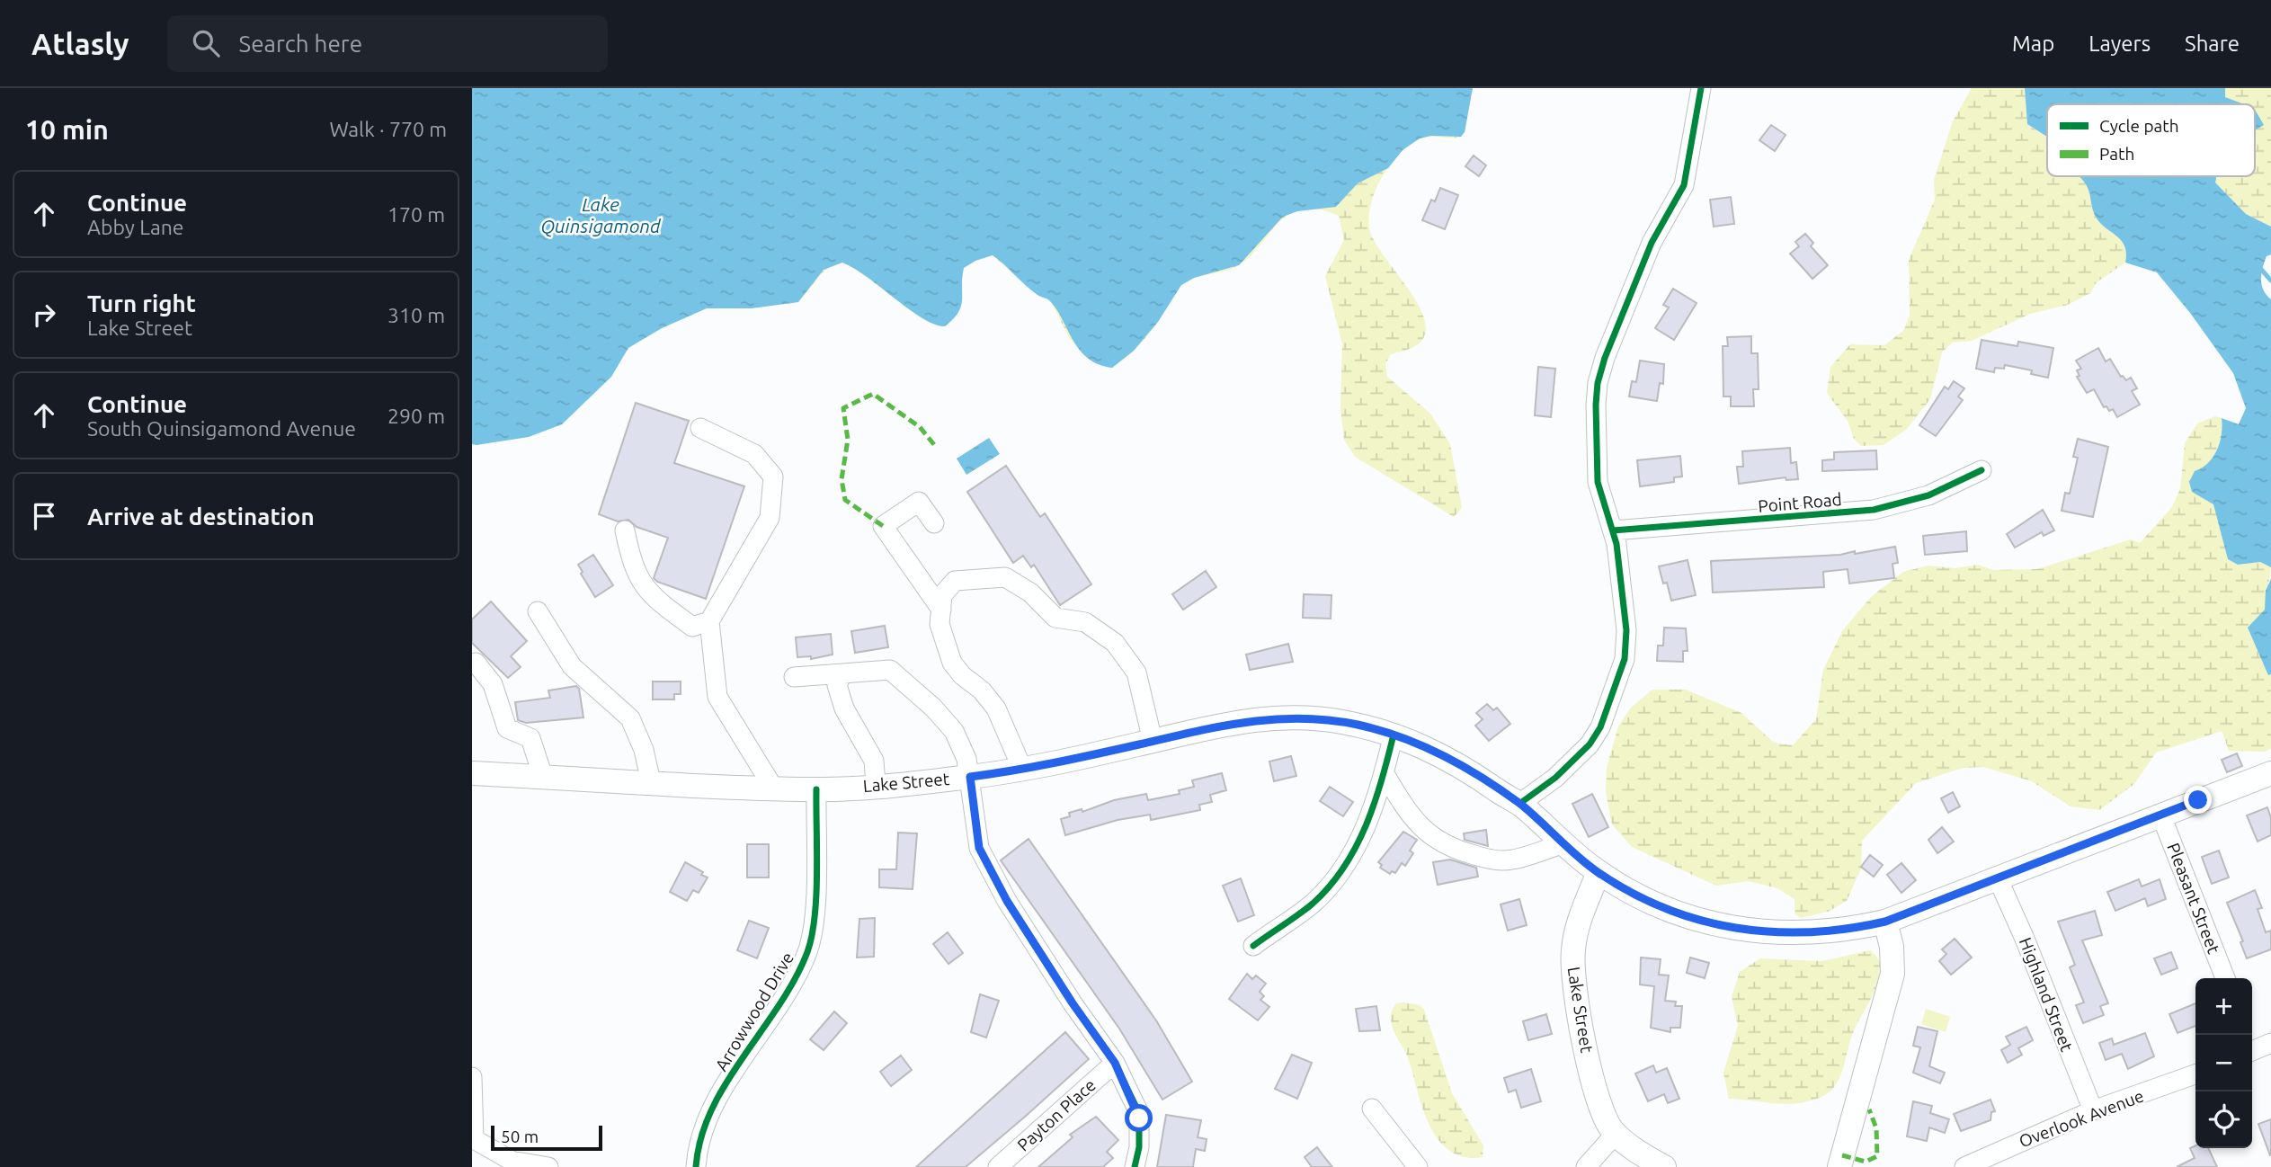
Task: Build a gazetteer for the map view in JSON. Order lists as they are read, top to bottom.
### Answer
{
  "streets": {
    "main road": ["Lake Street"],
    "street": [
      "Point Road",
      "Pleasant Street",
      "Highland Street",
      "Arrowwood Drive",
      "Payton Place",
      "Overlook Avenue"
    ]
  },
  "crossings": [
    ["Lake Street", "Arrowwood Drive"],
    ["Highland Street", "Overlook Avenue"]
  ],
  "water": ["Lake Quinsigamond"],
  "legend": ["Cycle path", "Path"],
  "scale_bar": "50 m",
  "page": {
    "header": "Atlasly",
    "search": "Search here",
    "nav": ["Map", "Layers", "Share"],
    "heading": ["10 min", "Walk · 770 m"],
    "list": [
      ["Continue", "Abby Lane", "170 m"],
      ["Turn right", "Lake Street", "310 m"],
      ["Continue", "South Quinsigamond Avenue", "290 m"],
      "Arrive at destination"
    ],
    "map_buttons": ["+", "−"],
    "scale": "50 m"
  }
}
